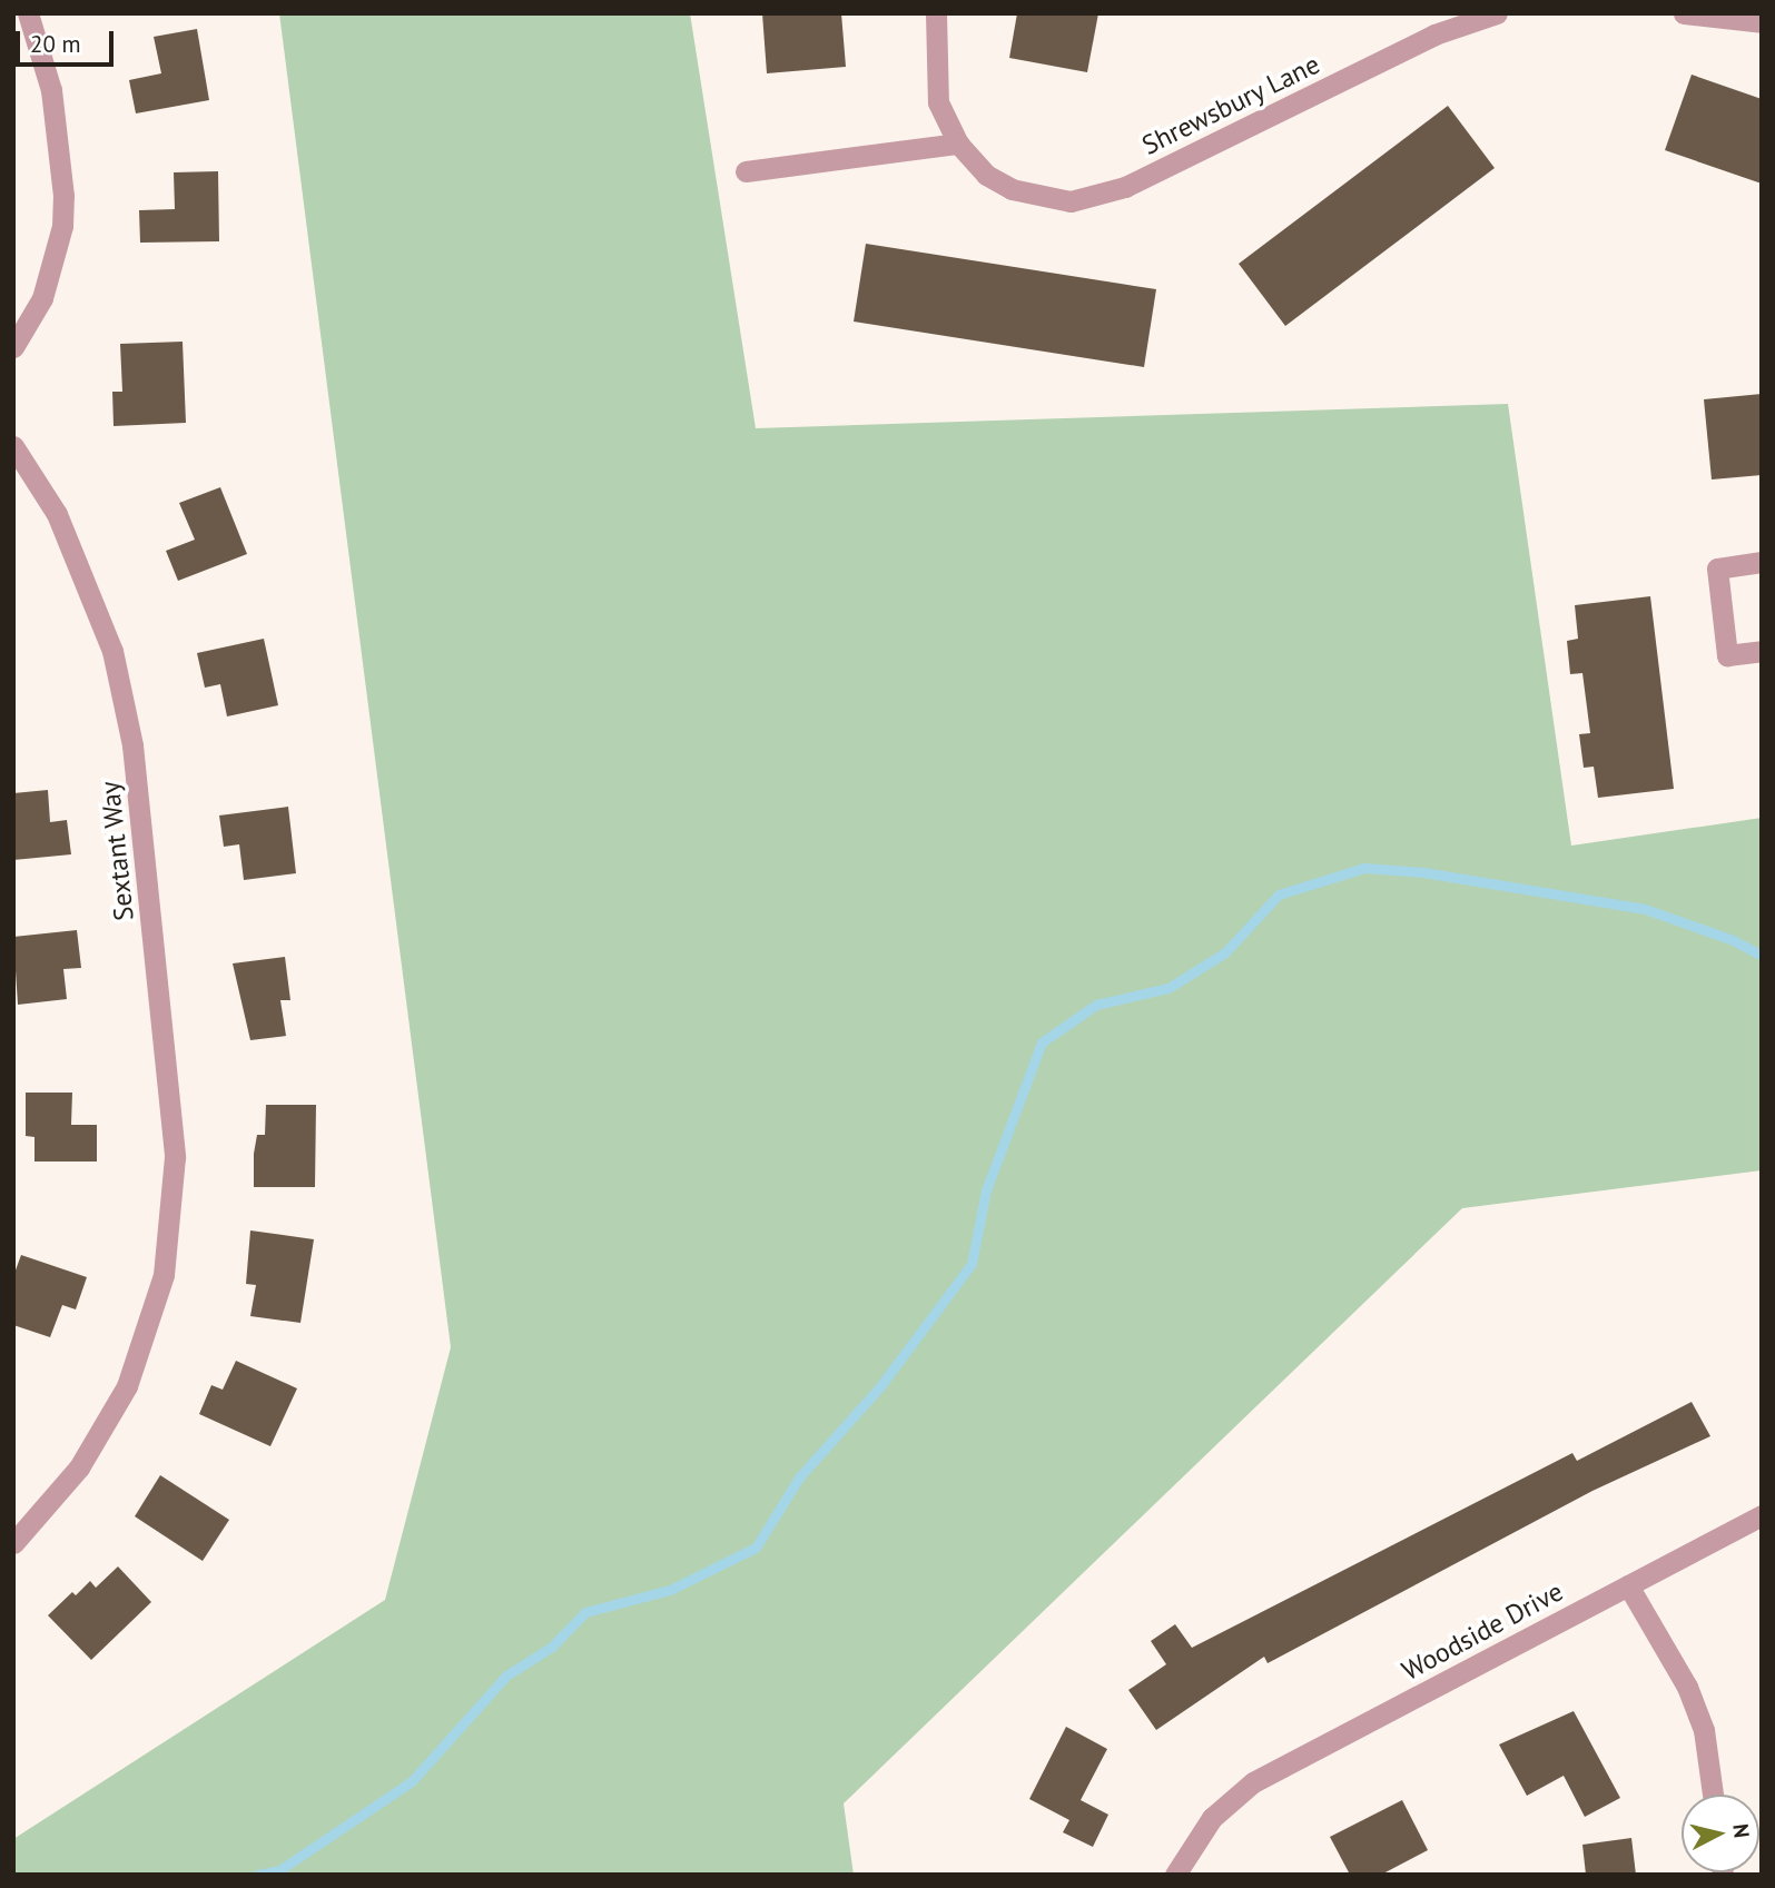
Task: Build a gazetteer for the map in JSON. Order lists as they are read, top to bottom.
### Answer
{
  "streets": {
    "street": ["Shrewsbury Lane", "Sextant Way", "Woodside Drive"]
  },
  "scale_bar": "20 m",
  "north": "right"
}
